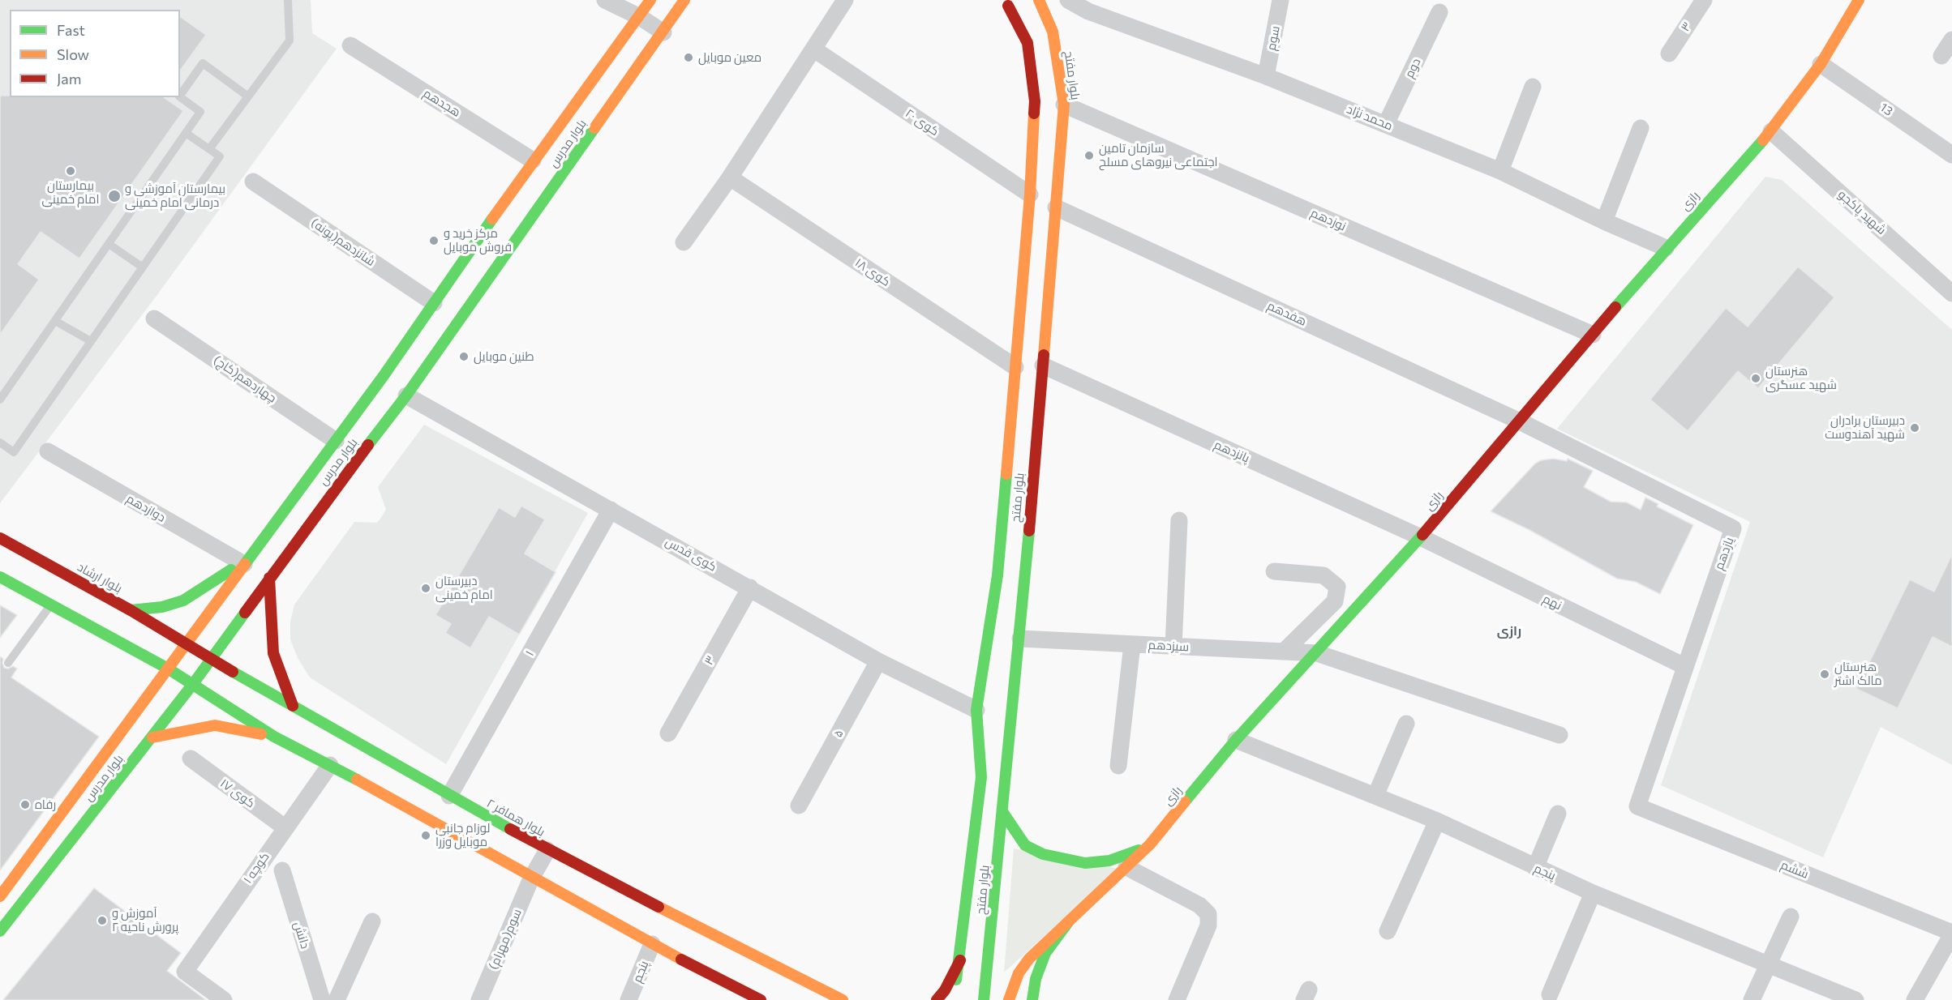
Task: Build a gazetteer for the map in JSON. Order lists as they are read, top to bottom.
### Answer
{
  "streets": {
    "main road": [
      "بلوار مفتح",
      "بلوار مدرس",
      "رازی",
      "بلوار ارشاد",
      "بلوار همافر ۲"
    ],
    "street": [
      "۳",
      "سوم",
      "دوم",
      "هجدهم",
      "13",
      "محمد نژاد",
      "کوی ۲۰",
      "شهید پاکجو",
      "نوزدهم",
      "شانزدهم(پونه)",
      "کوی ۱۸",
      "هفدهم",
      "چهاردهم(کاج)",
      "پانزدهم",
      "دوازدهم",
      "یازدهم",
      "کوی قدس",
      "نهم",
      "سیزدهم",
      "۱",
      "۵",
      "کوی ۱۷",
      "کوچه ۱",
      "ششم",
      "پنجم",
      "دانش",
      "سوم(مهرام)"
    ]
  },
  "crossings": [
    ["۳", "کوی قدس"],
    ["سوم", "محمد نژاد"],
    ["دوم", "محمد نژاد"],
    ["بلوار مفتح", "کوی ۲۰"],
    ["بلوار مفتح", "نوزدهم"],
    ["بلوار مفتح", "کوی ۱۸"],
    ["بلوار مفتح", "هفدهم"],
    ["بلوار مفتح", "پانزدهم"],
    ["بلوار مفتح", "کوی قدس"],
    ["بلوار مفتح", "سیزدهم"],
    ["هجدهم", "بلوار مدرس"],
    ["13", "رازی"],
    ["محمد نژاد", "رازی"],
    ["بلوار مدرس", "شانزدهم(پونه)"],
    ["بلوار مدرس", "چهاردهم(کاج)"],
    ["بلوار مدرس", "دوازدهم"],
    ["بلوار مدرس", "کوی قدس"],
    ["بلوار مدرس", "بلوار ارشاد"],
    ["بلوار مدرس", "بلوار همافر ۲"],
    ["رازی", "شهید پاکجو"],
    ["رازی", "نوزدهم"],
    ["رازی", "هفدهم"],
    ["رازی", "پانزدهم"],
    ["رازی", "یازدهم"],
    ["رازی", "نهم"],
    ["رازی", "سیزدهم"],
    ["رازی", "پنجم"],
    ["هفدهم", "یازدهم"],
    ["پانزدهم", "نهم"],
    ["یازدهم", "نهم"],
    ["یازدهم", "ششم"],
    ["کوی قدس", "۱"],
    ["کوی قدس", "۵"],
    ["بلوار ارشاد", "بلوار همافر ۲"],
    ["۱", "بلوار همافر ۲"],
    ["کوی ۱۷", "کوچه ۱"],
    ["بلوار همافر ۲", "سوم(مهرام)"]
  ],
  "districts": ["رازی"],
  "places": [
    "معین موبایل",
    "سازمان تامین اجتماعی نیروهای مسلح",
    "بیمارستان امام خمینی",
    "بیمارستان آموزشی و درمانی امام خمینی",
    "مرکز خرید و فروش موبایل",
    "طنین موبایل",
    "هنرستان شهید عسگری",
    "دبیرستان برادران شهید آهندوست",
    "دبیرستان امام خمینی",
    "هنرستان مالک اشتر",
    "رفاه",
    "لوزام جانبی موبایل وزرا",
    "آموزش و پرورش ناحیه ۲"
  ],
  "legend": ["Fast", "Slow", "Jam"]
}
